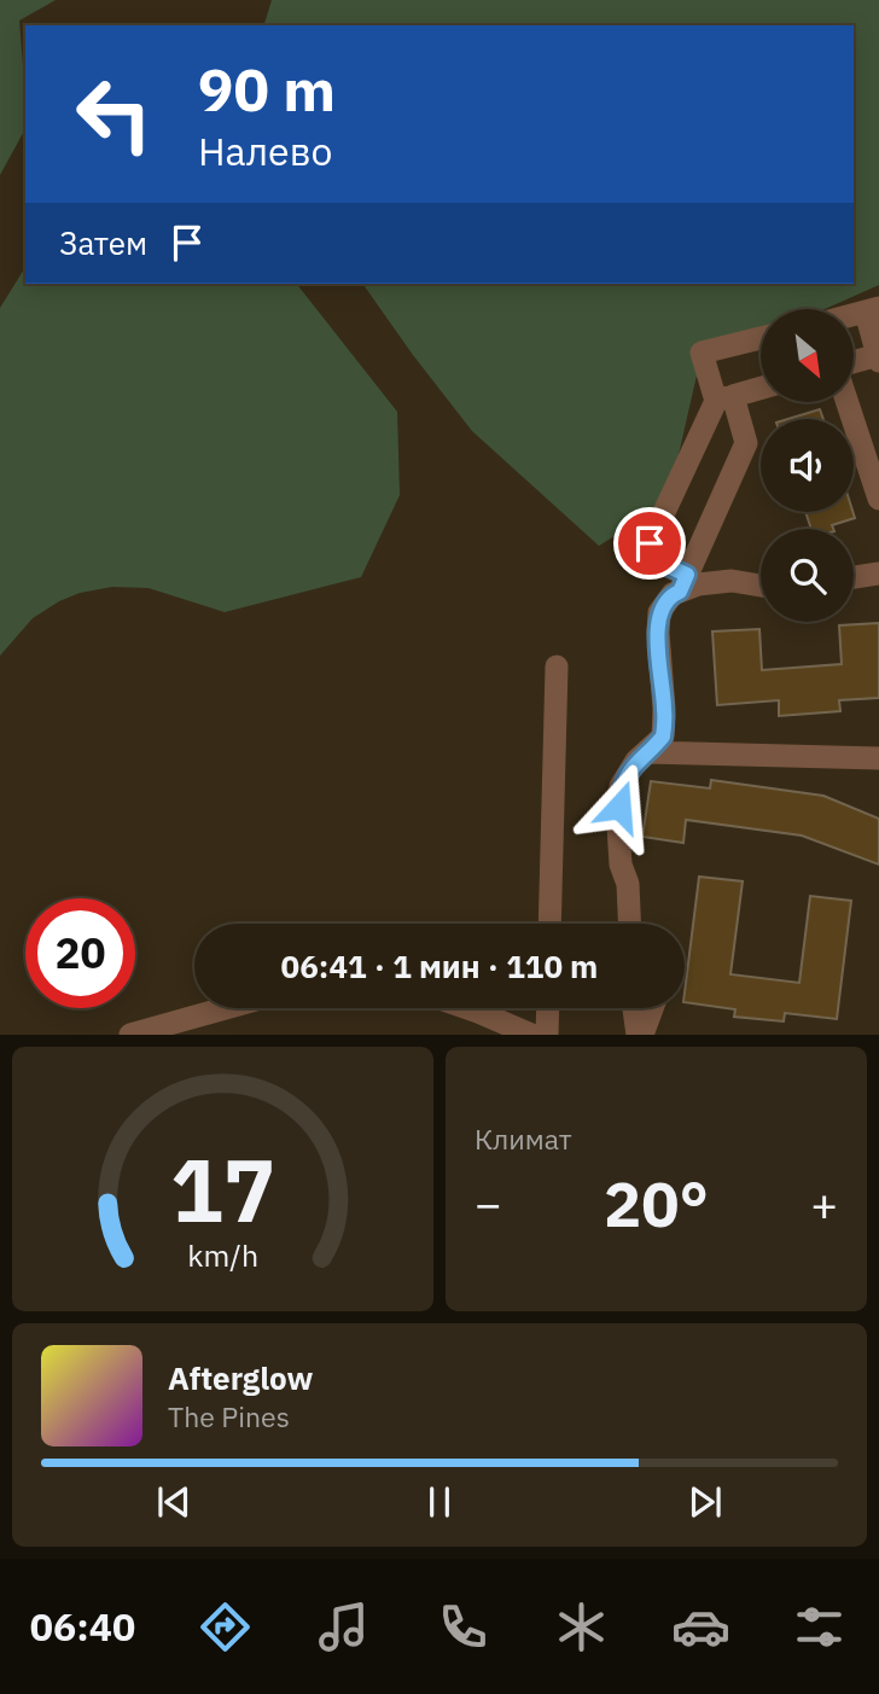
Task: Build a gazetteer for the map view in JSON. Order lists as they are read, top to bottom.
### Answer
{
  "north": "bottom right",
  "page": {
    "turn": ["90 m", "Налево"],
    "then": "Затем",
    "limit": "20",
    "trip": "06:41 · 1 мин · 110 m",
    "tile": "Климат",
    "heat": ["−", "20°", "+"],
    "song": ["Afterglow", "The Pines"],
    "tabs": "06:40",
    "gauge": ["17", "km/h"]
  }
}
